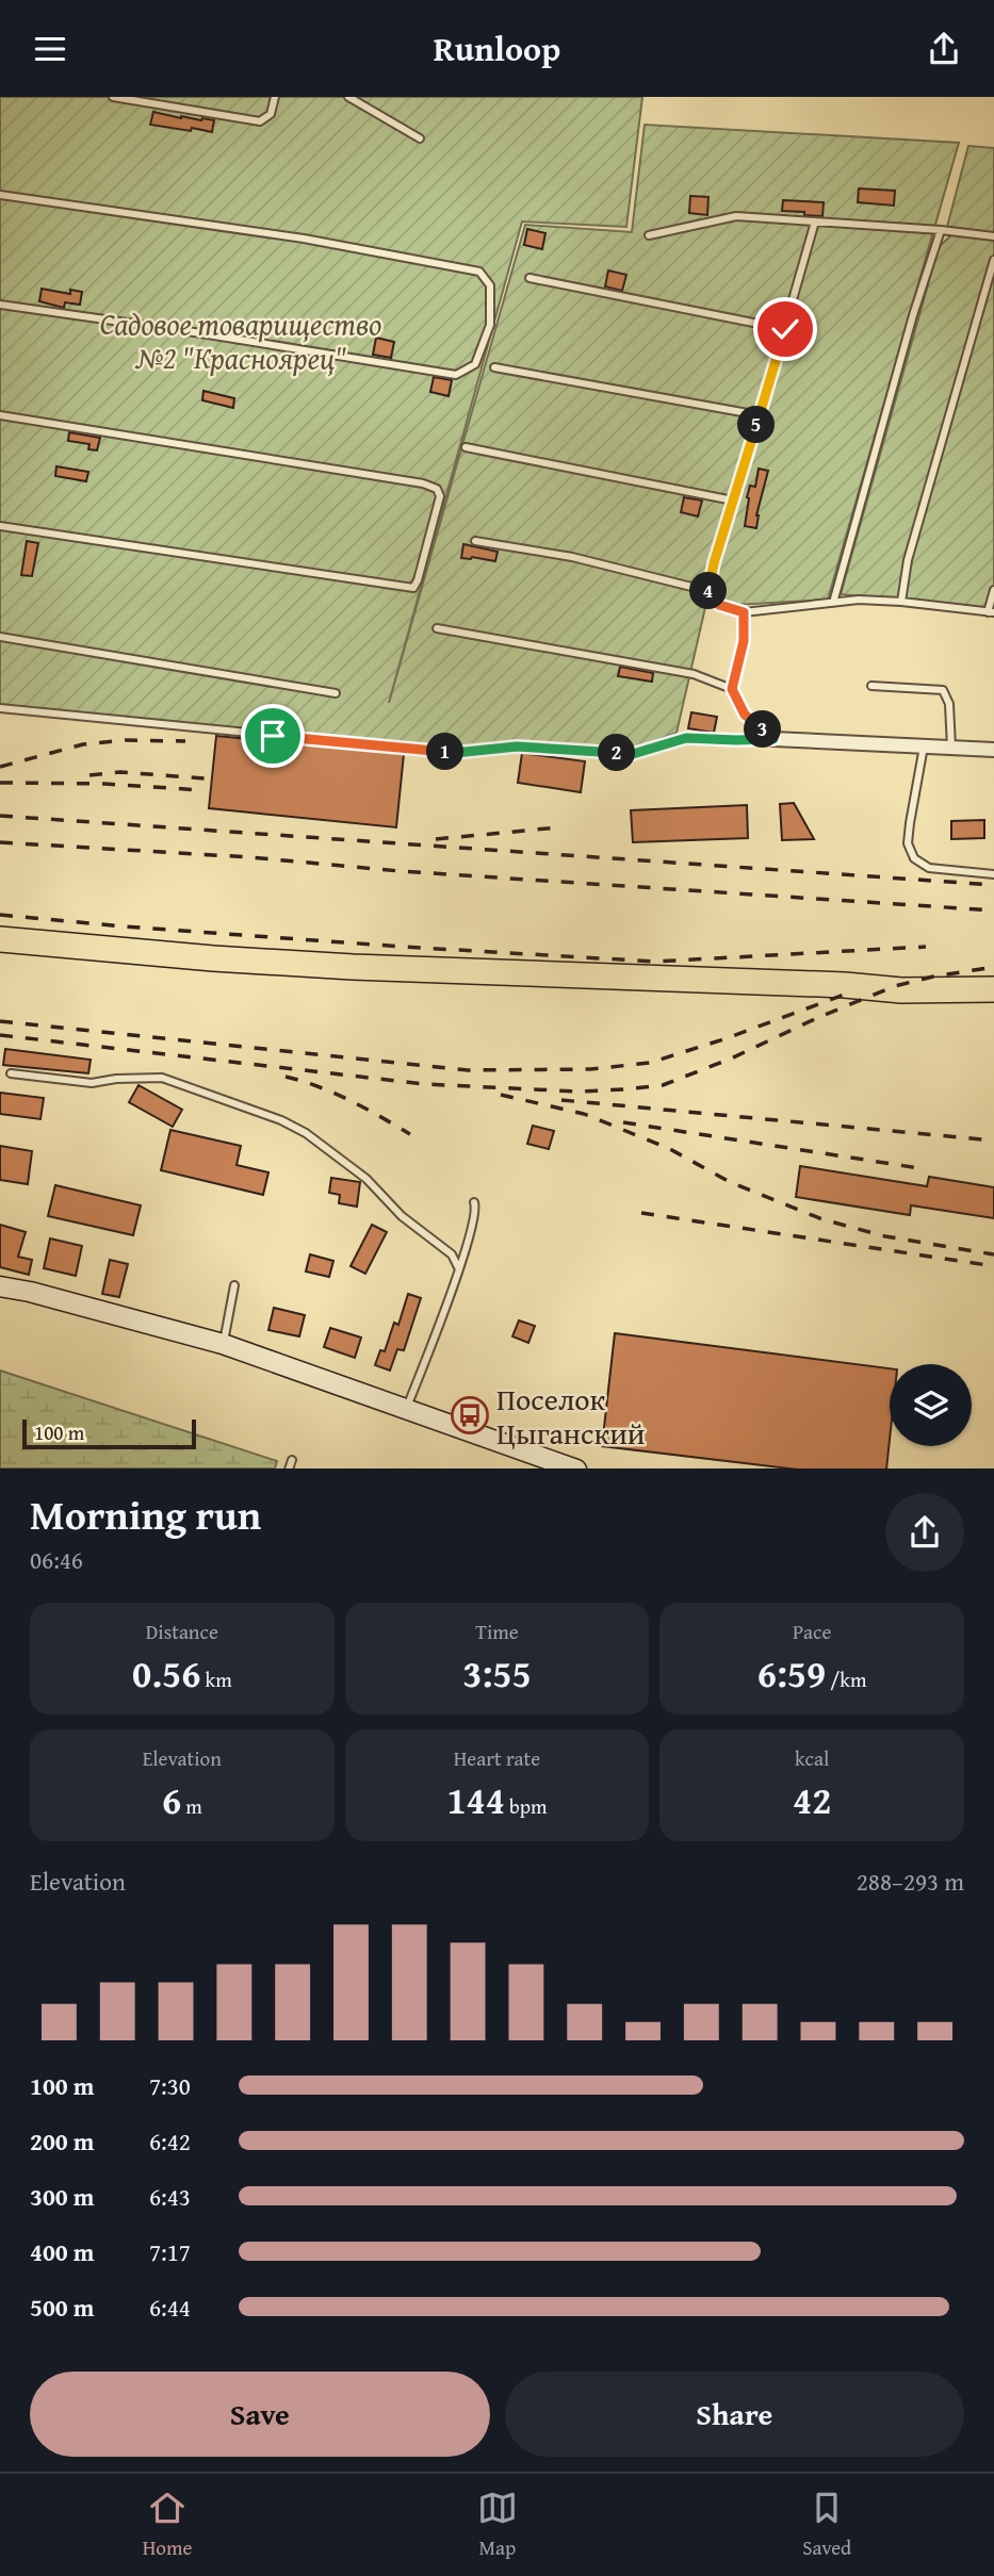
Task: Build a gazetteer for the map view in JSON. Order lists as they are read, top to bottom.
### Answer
{
  "parks": ["Садовое товарищество №2 \"Красноярец\""],
  "places": {
    "bus stop": ["Поселок Цыганский"]
  },
  "scale_bar": "100 m",
  "page": {
    "header": "Runloop",
    "pins": [
      "5",
      "4",
      "3",
      "1",
      "2"
    ],
    "scale": "100 m",
    "heading": ["Morning run", "06:46"],
    "stats": [
      ["Distance", "0.56 km"],
      ["Time", "3:55"],
      ["Pace", "6:59 /km"],
      ["Elevation", "6 m"],
      ["Heart rate", "144 bpm"],
      ["kcal", "42"]
    ],
    "chart": ["Elevation", "288–293 m"],
    "list": [
      {
        "name": "100 m",
        "note": "7:30"
      },
      {
        "name": "200 m",
        "note": "6:42"
      },
      {
        "name": "300 m",
        "note": "6:43"
      },
      {
        "name": "400 m",
        "note": "7:17"
      },
      {
        "name": "500 m",
        "note": "6:44"
      }
    ],
    "buttons": ["Save", "Share"],
    "tabs": ["Home", "Map", "Saved"]
  }
}
